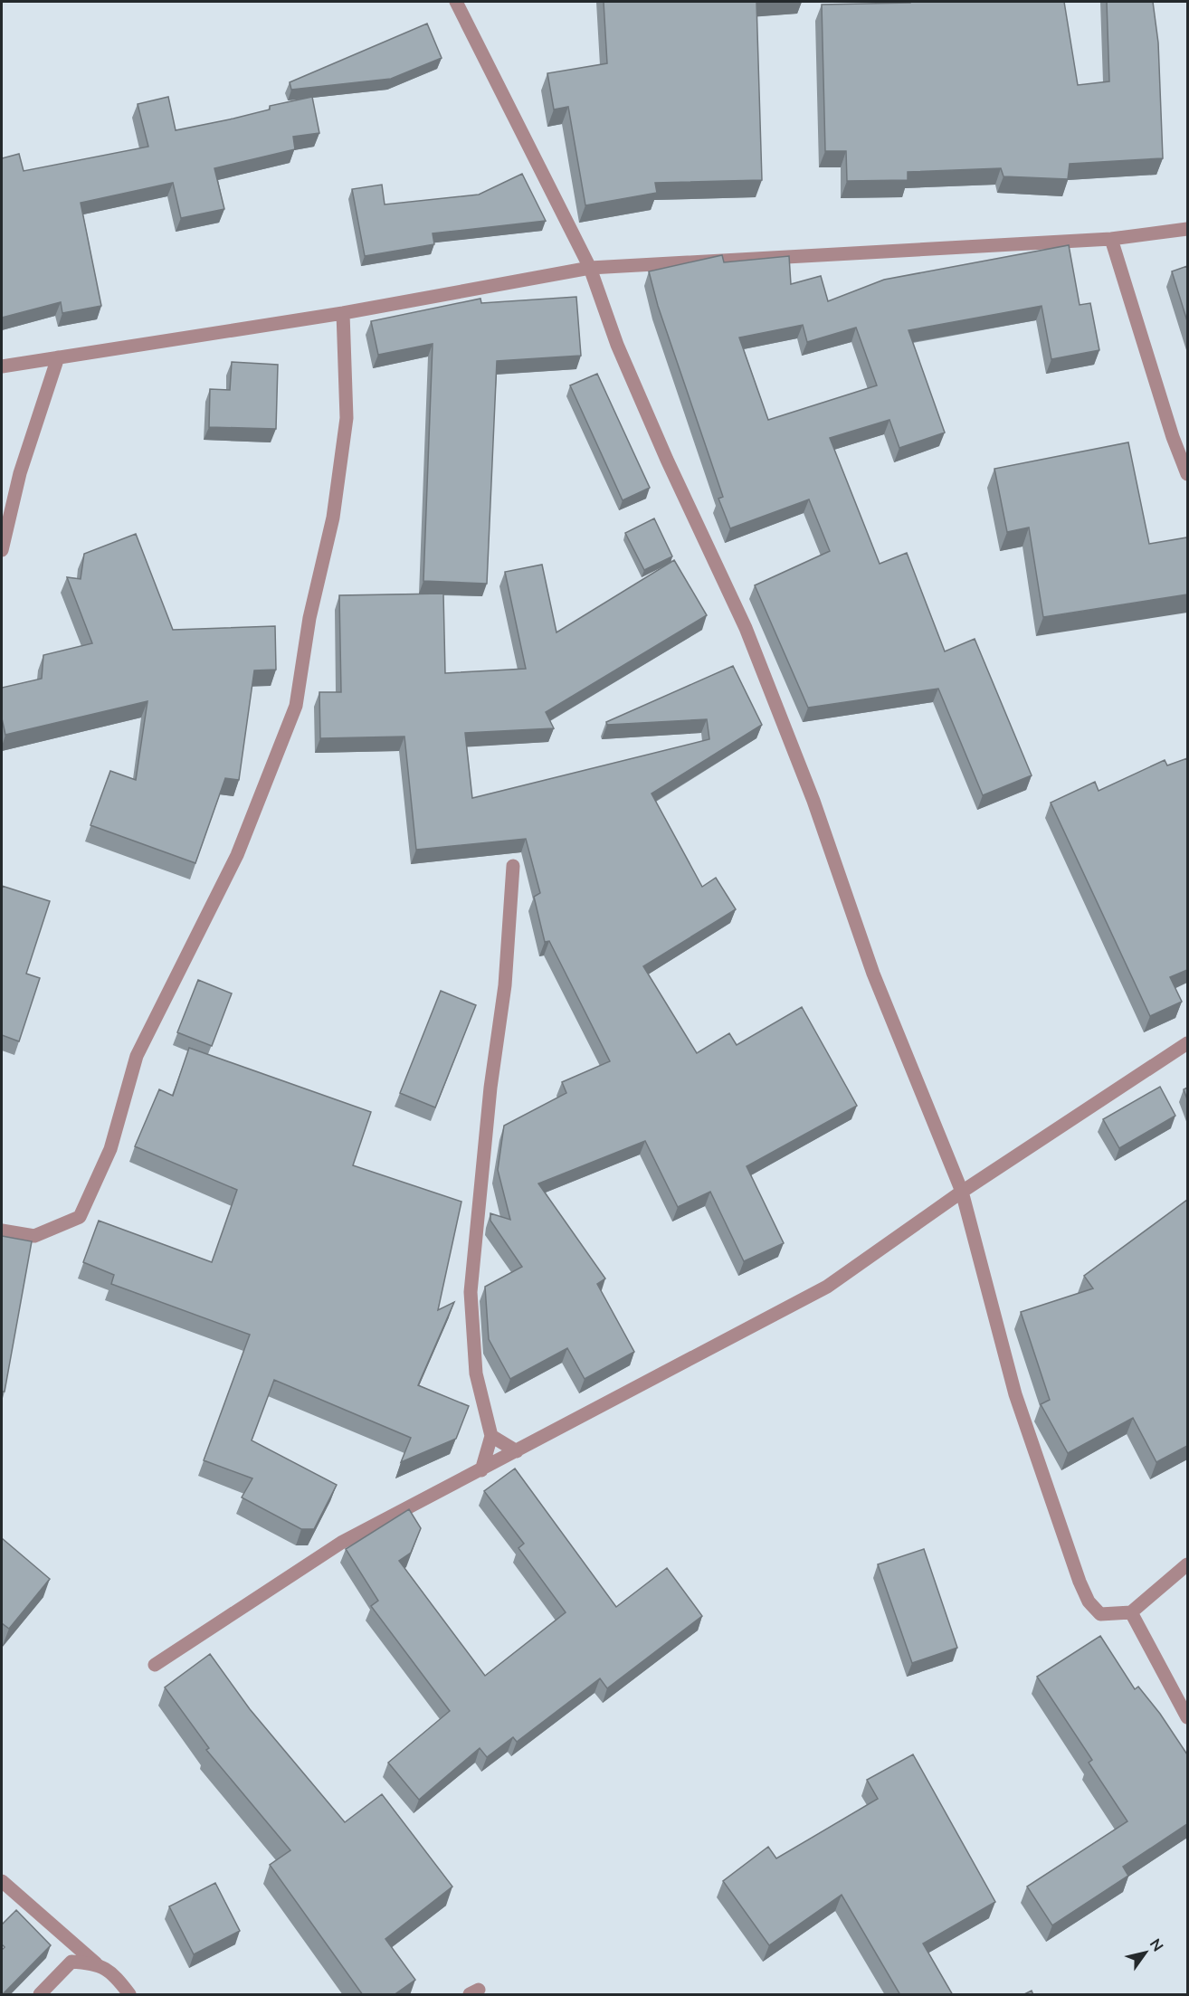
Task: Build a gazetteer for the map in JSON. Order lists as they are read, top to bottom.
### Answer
{
  "north": "top right"
}
